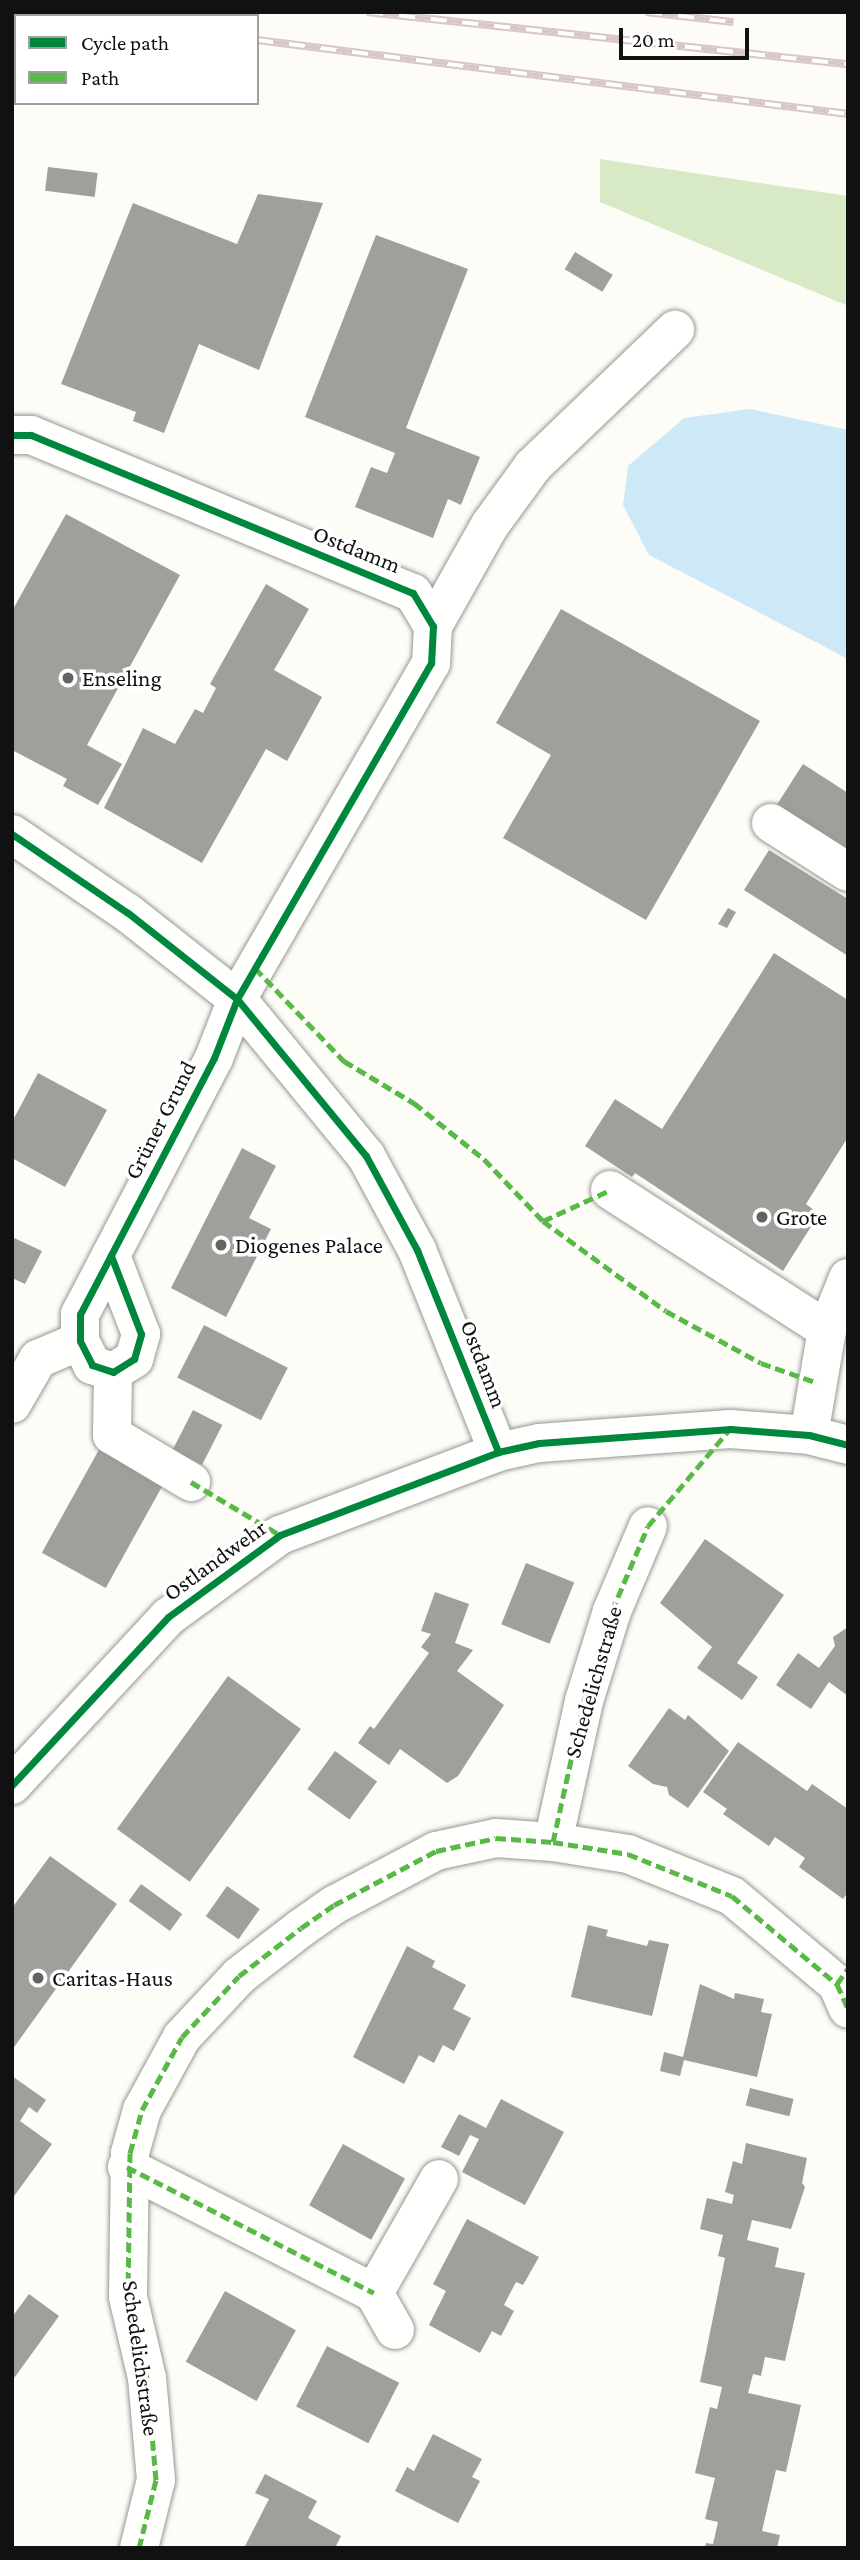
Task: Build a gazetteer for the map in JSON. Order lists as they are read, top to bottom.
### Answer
{
  "streets": {
    "street": [
      "Ostdamm",
      "Grüner Grund",
      "Ostlandwehr",
      "Schedelichstraße"
    ]
  },
  "crossings": [
    ["Ostdamm", "Grüner Grund"],
    ["Ostdamm", "Ostlandwehr"]
  ],
  "places": [
    "Enseling",
    "Grote",
    "Diogenes Palace",
    "Caritas-Haus"
  ],
  "legend": ["Cycle path", "Path"],
  "scale_bar": "20 m"
}
